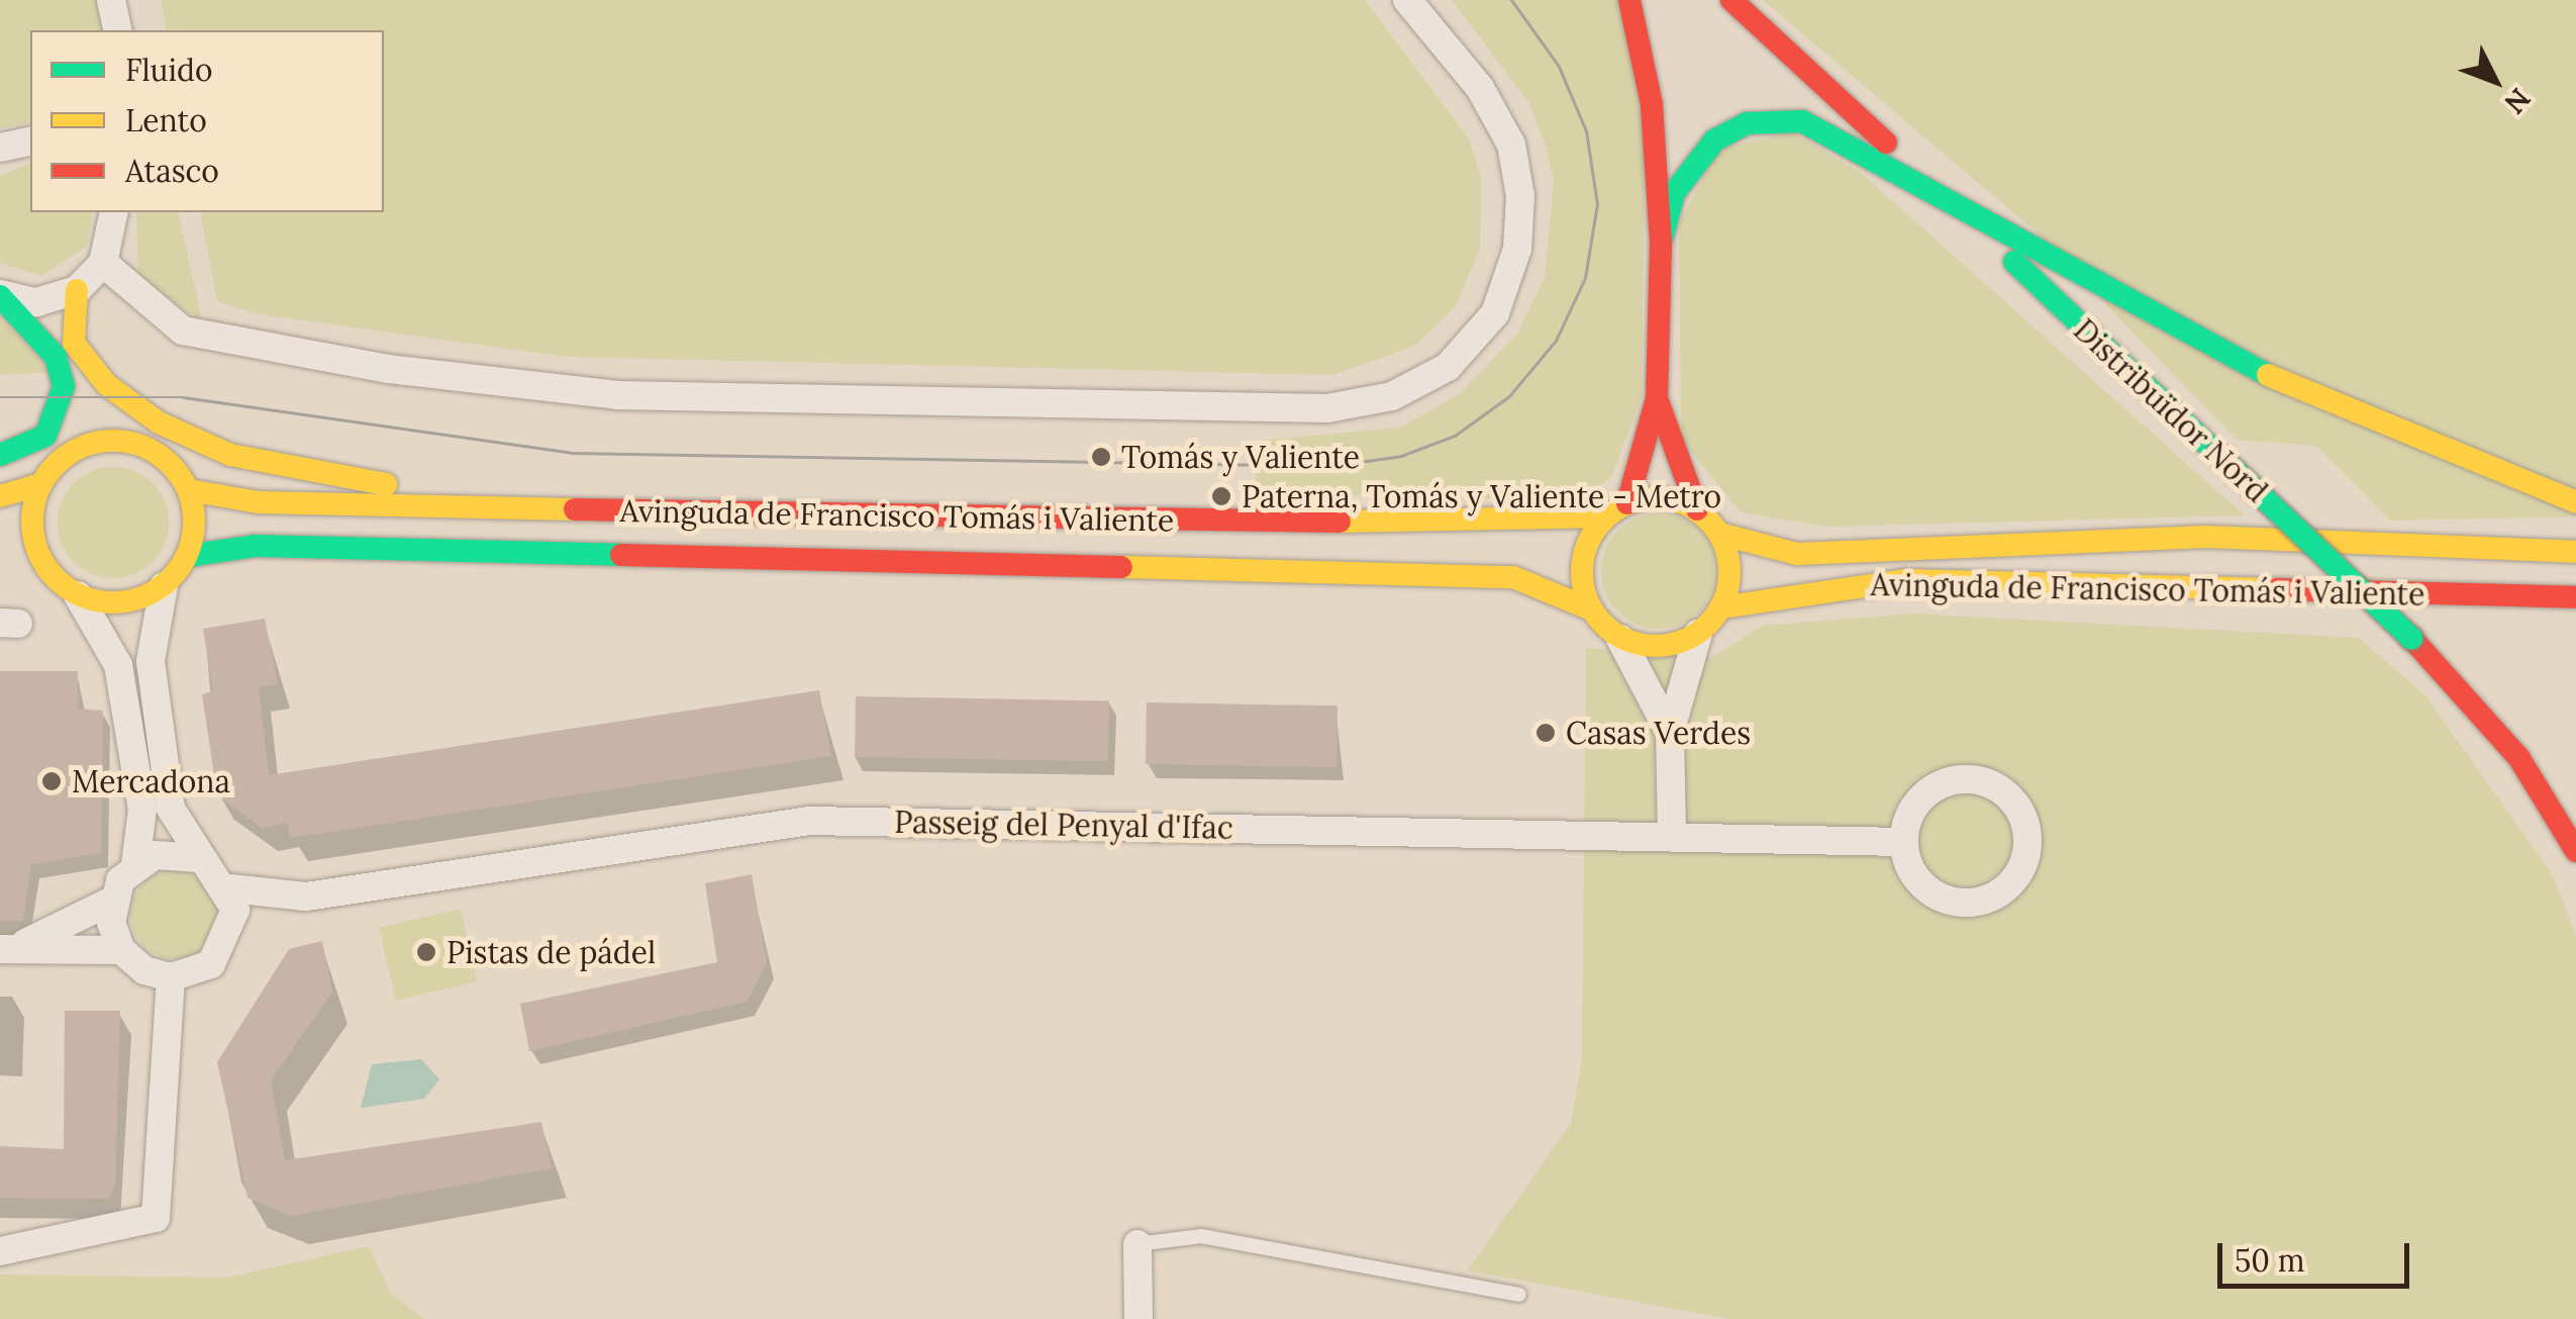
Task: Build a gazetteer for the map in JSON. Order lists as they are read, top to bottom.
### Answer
{
  "streets": {
    "main road": ["Distribuïdor Nord", "Avinguda de Francisco Tomás i Valiente"],
    "street": ["Passeig del Penyal d'Ifac"]
  },
  "places": [
    "Tomás y Valiente",
    "Paterna, Tomás y Valiente - Metro",
    "Casas Verdes",
    "Mercadona",
    "Pistas de pádel"
  ],
  "legend": ["Fluido", "Lento", "Atasco"],
  "scale_bar": "50 m",
  "north": "bottom right"
}
